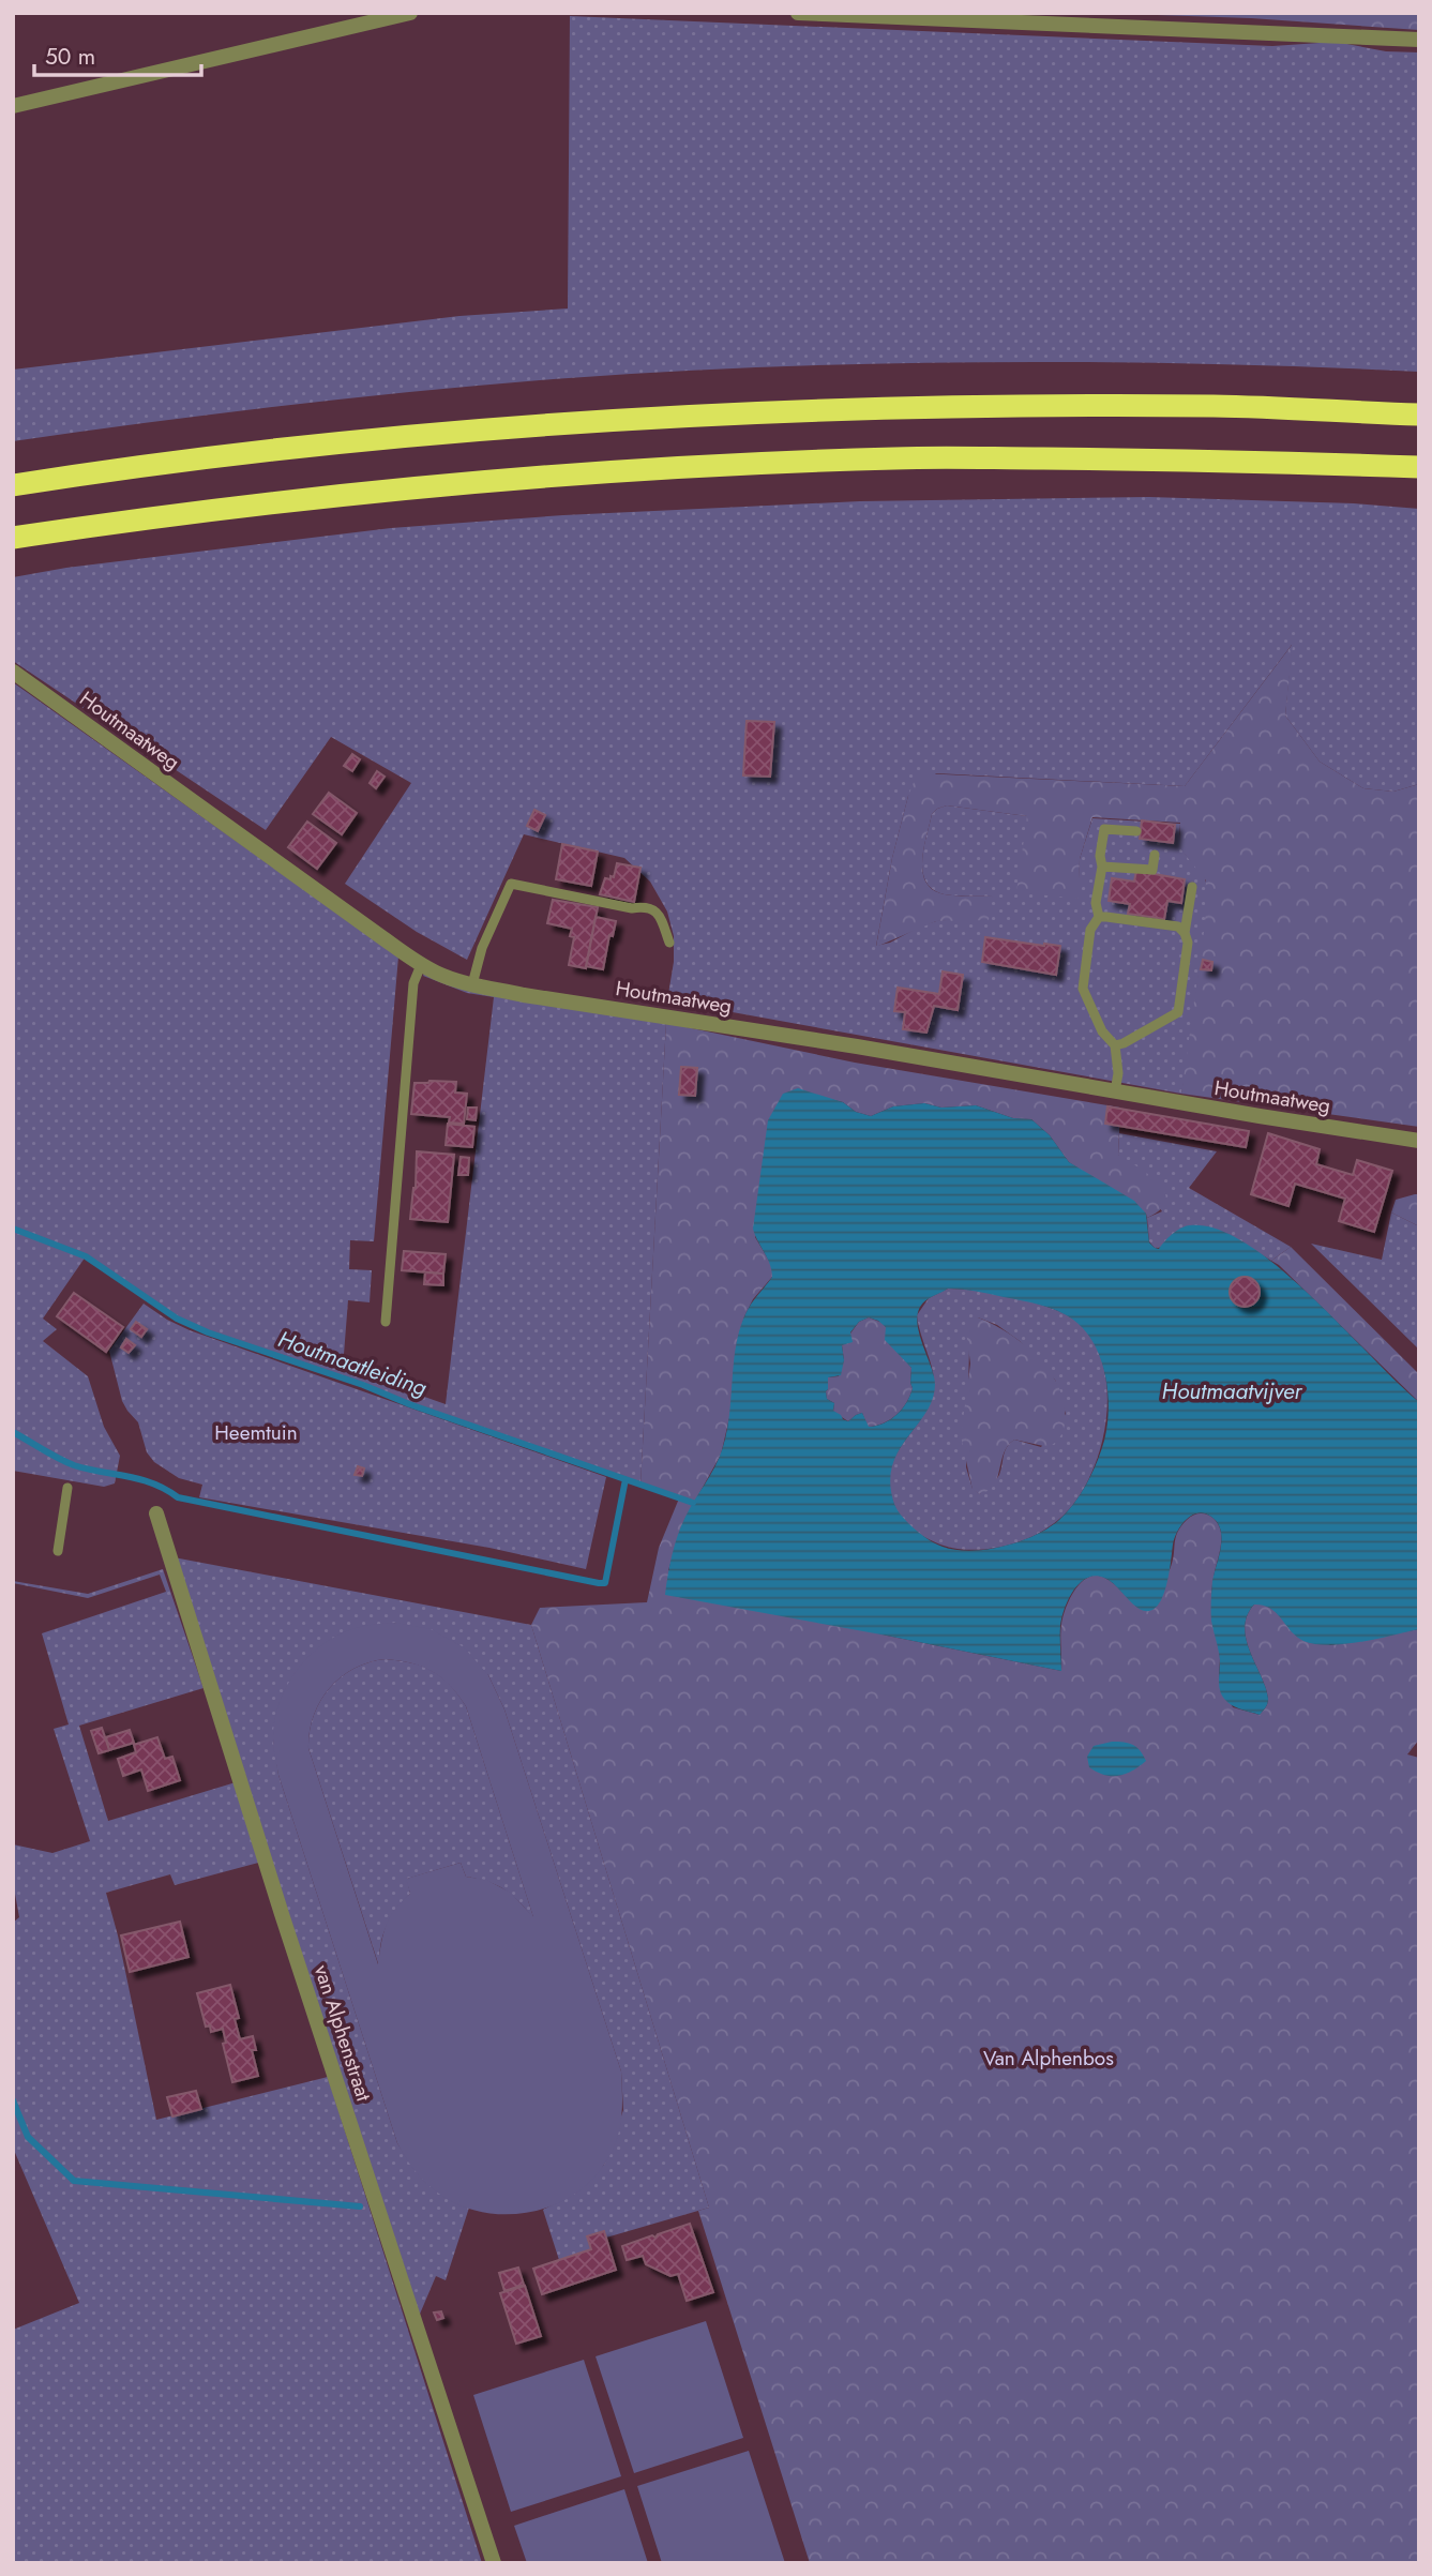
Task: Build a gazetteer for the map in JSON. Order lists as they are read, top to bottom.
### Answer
{
  "streets": {
    "street": ["Houtmaatweg", "van Alphenstraat"]
  },
  "water": ["Houtmaatleiding", "Houtmaatvijver"],
  "parks": ["Heemtuin", "Van Alphenbos"],
  "scale_bar": "50 m"
}
